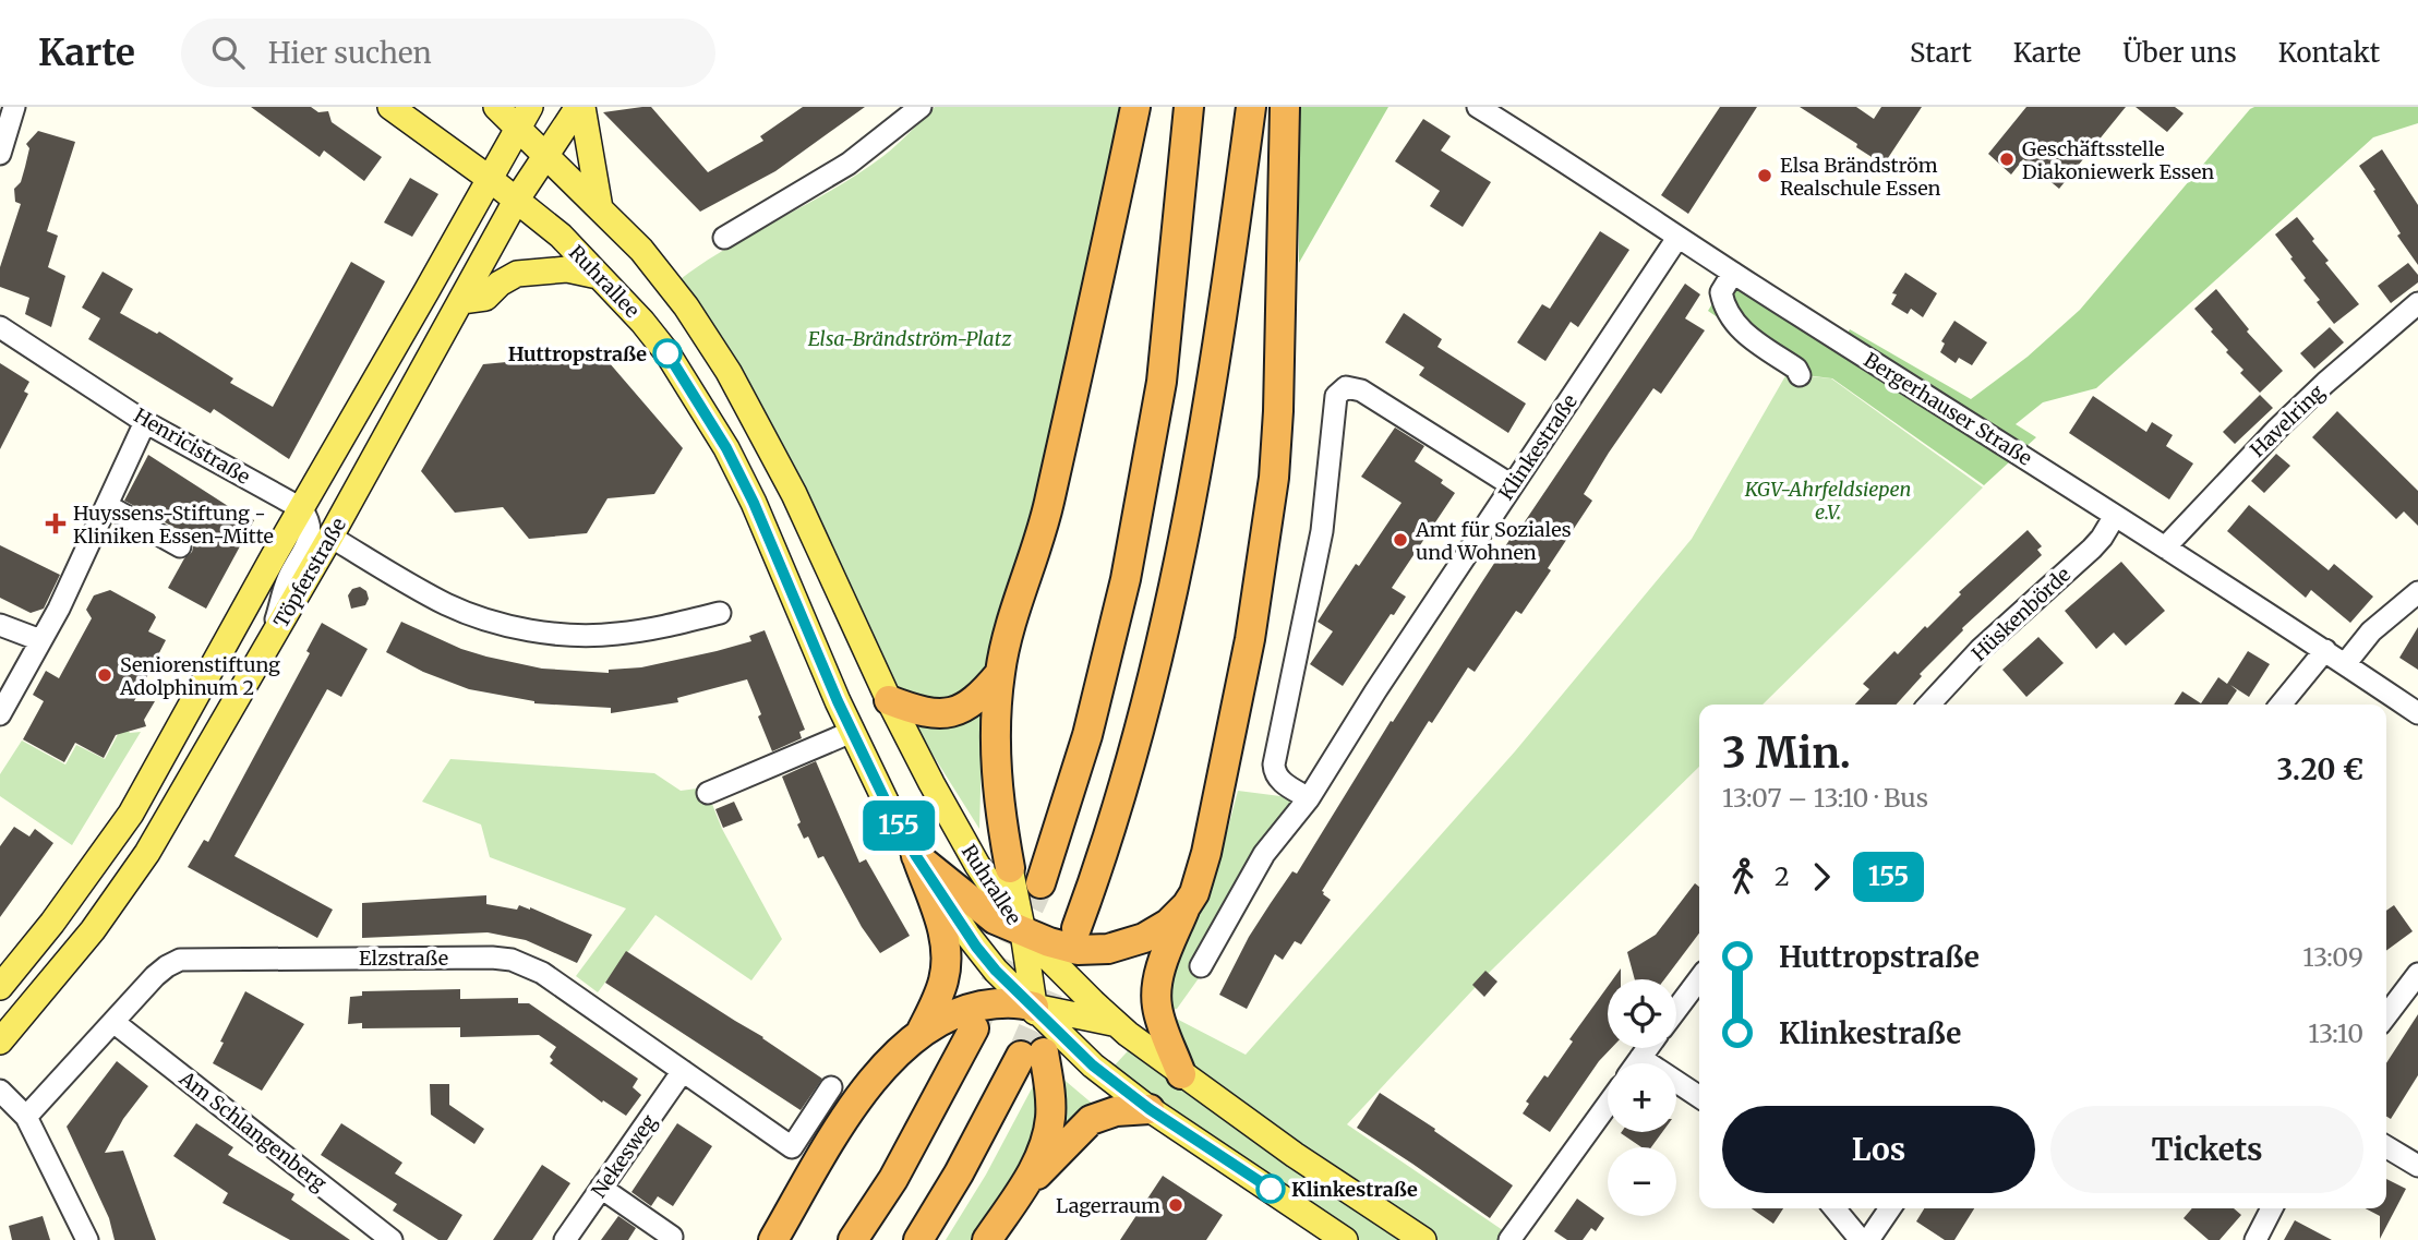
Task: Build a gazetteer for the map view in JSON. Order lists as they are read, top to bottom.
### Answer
{
  "streets": {
    "main road": ["Ruhrallee", "Töpferstraße"],
    "street": [
      "Bergerhauser Straße",
      "Havelring",
      "Henricistraße",
      "Klinkestraße",
      "Hüskenbörde",
      "Elzstraße",
      "Am Schlangenberg",
      "Nekesweg"
    ]
  },
  "crossings": [
    ["Ruhrallee", "Töpferstraße"],
    ["Bergerhauser Straße", "Havelring"],
    ["Bergerhauser Straße", "Klinkestraße"],
    ["Bergerhauser Straße", "Hüskenbörde"],
    ["Henricistraße", "Töpferstraße"],
    ["Elzstraße", "Am Schlangenberg"],
    ["Elzstraße", "Nekesweg"]
  ],
  "parks": ["Elsa-Brändström-Platz", "KGV-Ahrfeldsiepen e.V."],
  "places": {
    "other": [
      "Geschäftsstelle Diakoniewerk Essen",
      "Elsa Brändström Realschule Essen",
      "Huttropstraße",
      "Amt für Soziales und Wohnen",
      "Seniorenstiftung Adolphinum 2",
      "Klinkestraße",
      "Lagerraum"
    ],
    "health": ["Huyssens-Stiftung - Kliniken Essen-Mitte"]
  },
  "lines": ["bus line 155"],
  "page": {
    "header": "Karte",
    "search": "Hier suchen",
    "nav": [
      "Start",
      "Karte",
      "Über uns",
      "Kontakt"
    ],
    "on_map": "155",
    "heading": ["3 Min.", "13:07 – 13:10 · Bus", "3.20 €"],
    "legs": ["2", "155"],
    "list": [
      {
        "name": "Huttropstraße",
        "value": "13:09"
      },
      {
        "name": "Klinkestraße",
        "value": "13:10"
      }
    ],
    "map_buttons": ["+", "−"],
    "buttons": ["Los", "Tickets"]
  }
}
